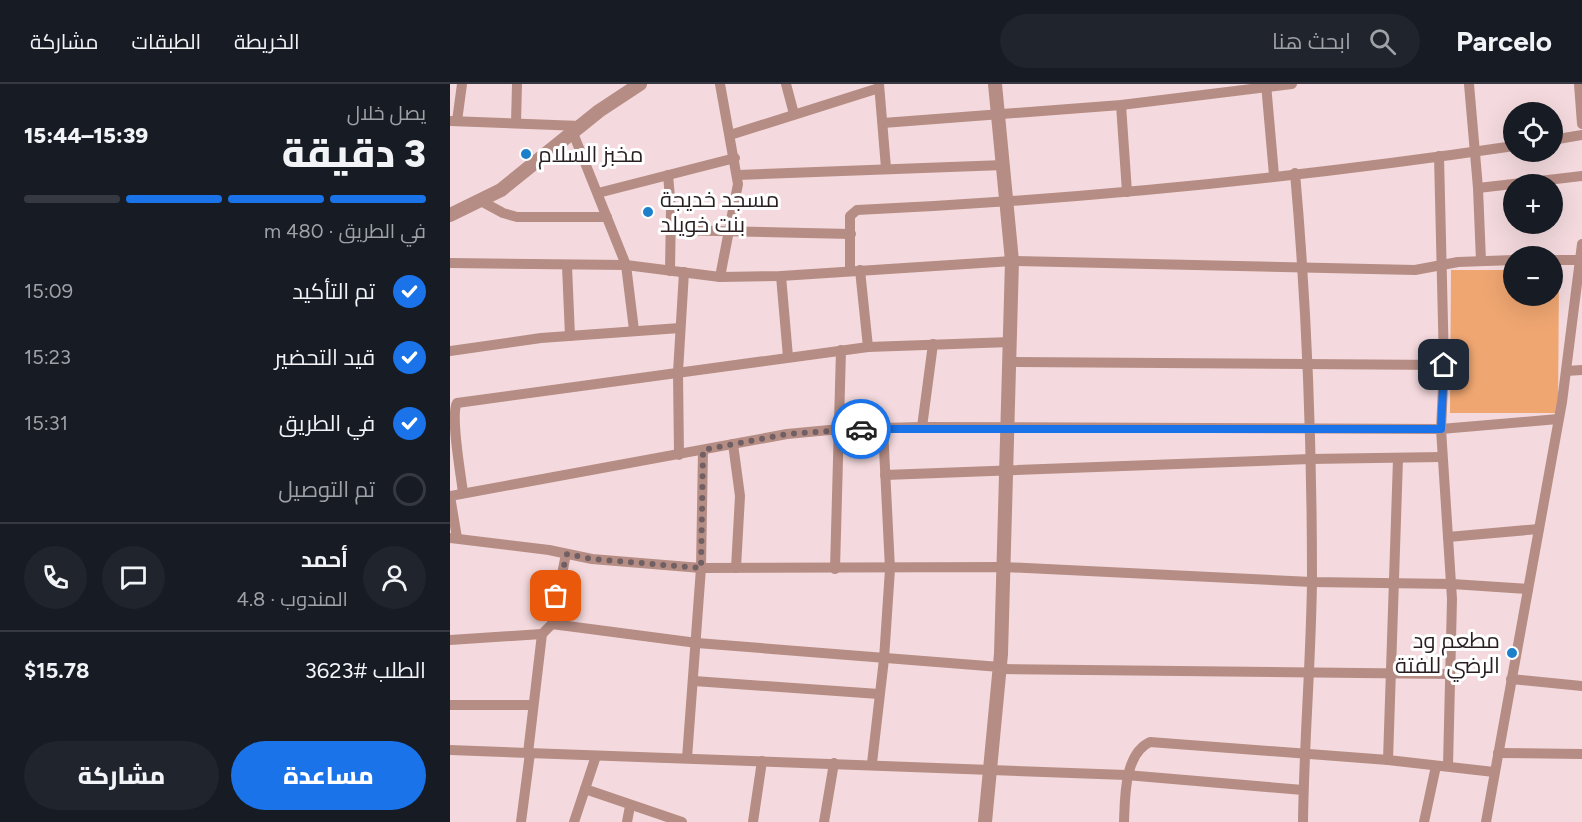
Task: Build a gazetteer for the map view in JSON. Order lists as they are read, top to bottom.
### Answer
{
  "places": ["مخبز السلام", "مسجد خديجة بنت خويلد", "مطعم ود الرضي للفتة"],
  "page": {
    "header": "Parcelo",
    "search": "ابحث هنا",
    "nav": ["الخريطة", "الطبقات", "مشاركة"],
    "heading": ["3 دقيقة", "يصل خلال", "15:39–15:44"],
    "panel": [
      "أحمد",
      "المندوب · 4.8",
      "الطلب #3623",
      "$15.78"
    ],
    "map_buttons": ["+", "−"],
    "bar": "في الطريق · 480 m",
    "list": [
      ["تم التأكيد", "15:09"],
      ["قيد التحضير", "15:23"],
      ["في الطريق", "15:31"],
      "تم التوصيل"
    ],
    "buttons": ["مساعدة", "مشاركة"]
  }
}
